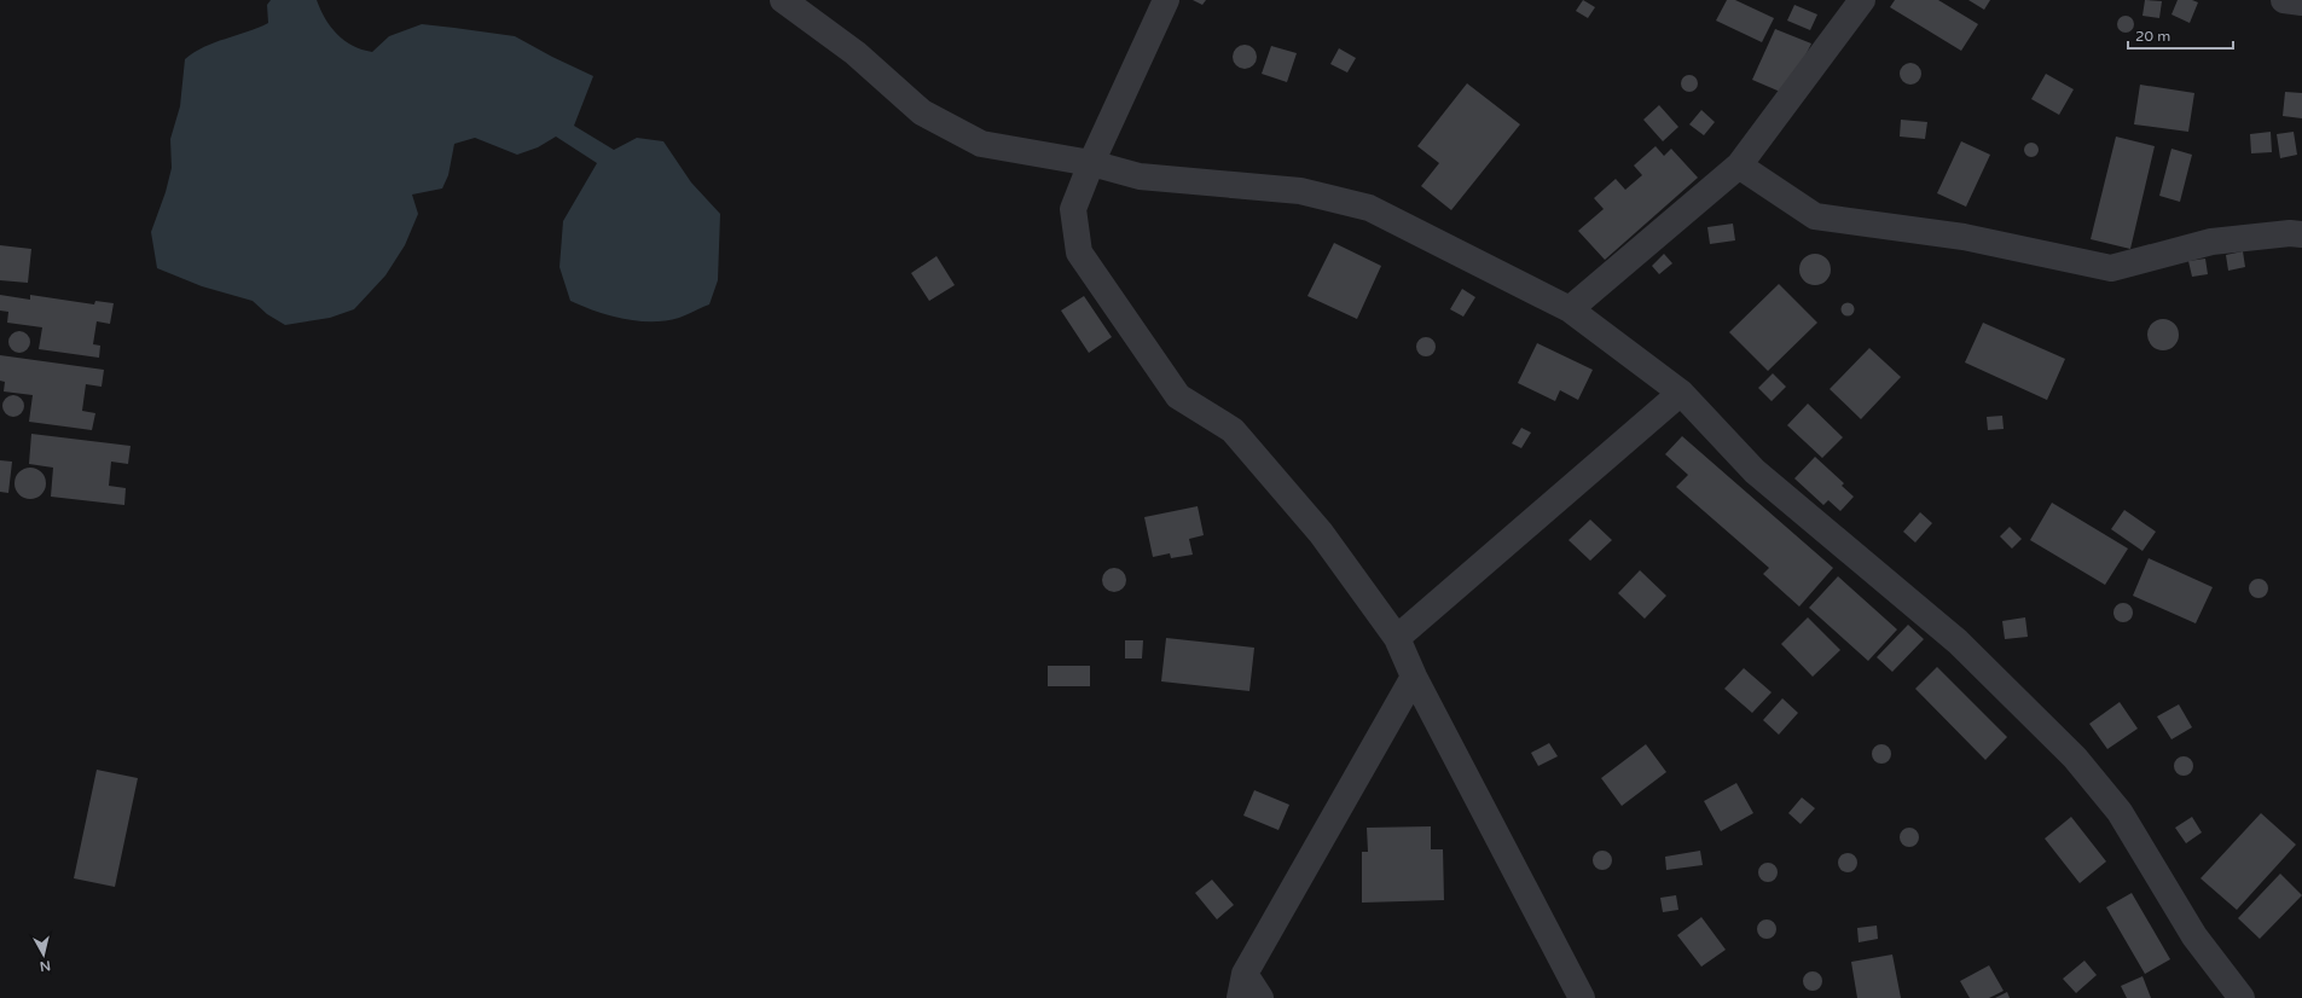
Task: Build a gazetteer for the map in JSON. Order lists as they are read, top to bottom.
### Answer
{
  "scale_bar": "20 m",
  "north": "bottom"
}
